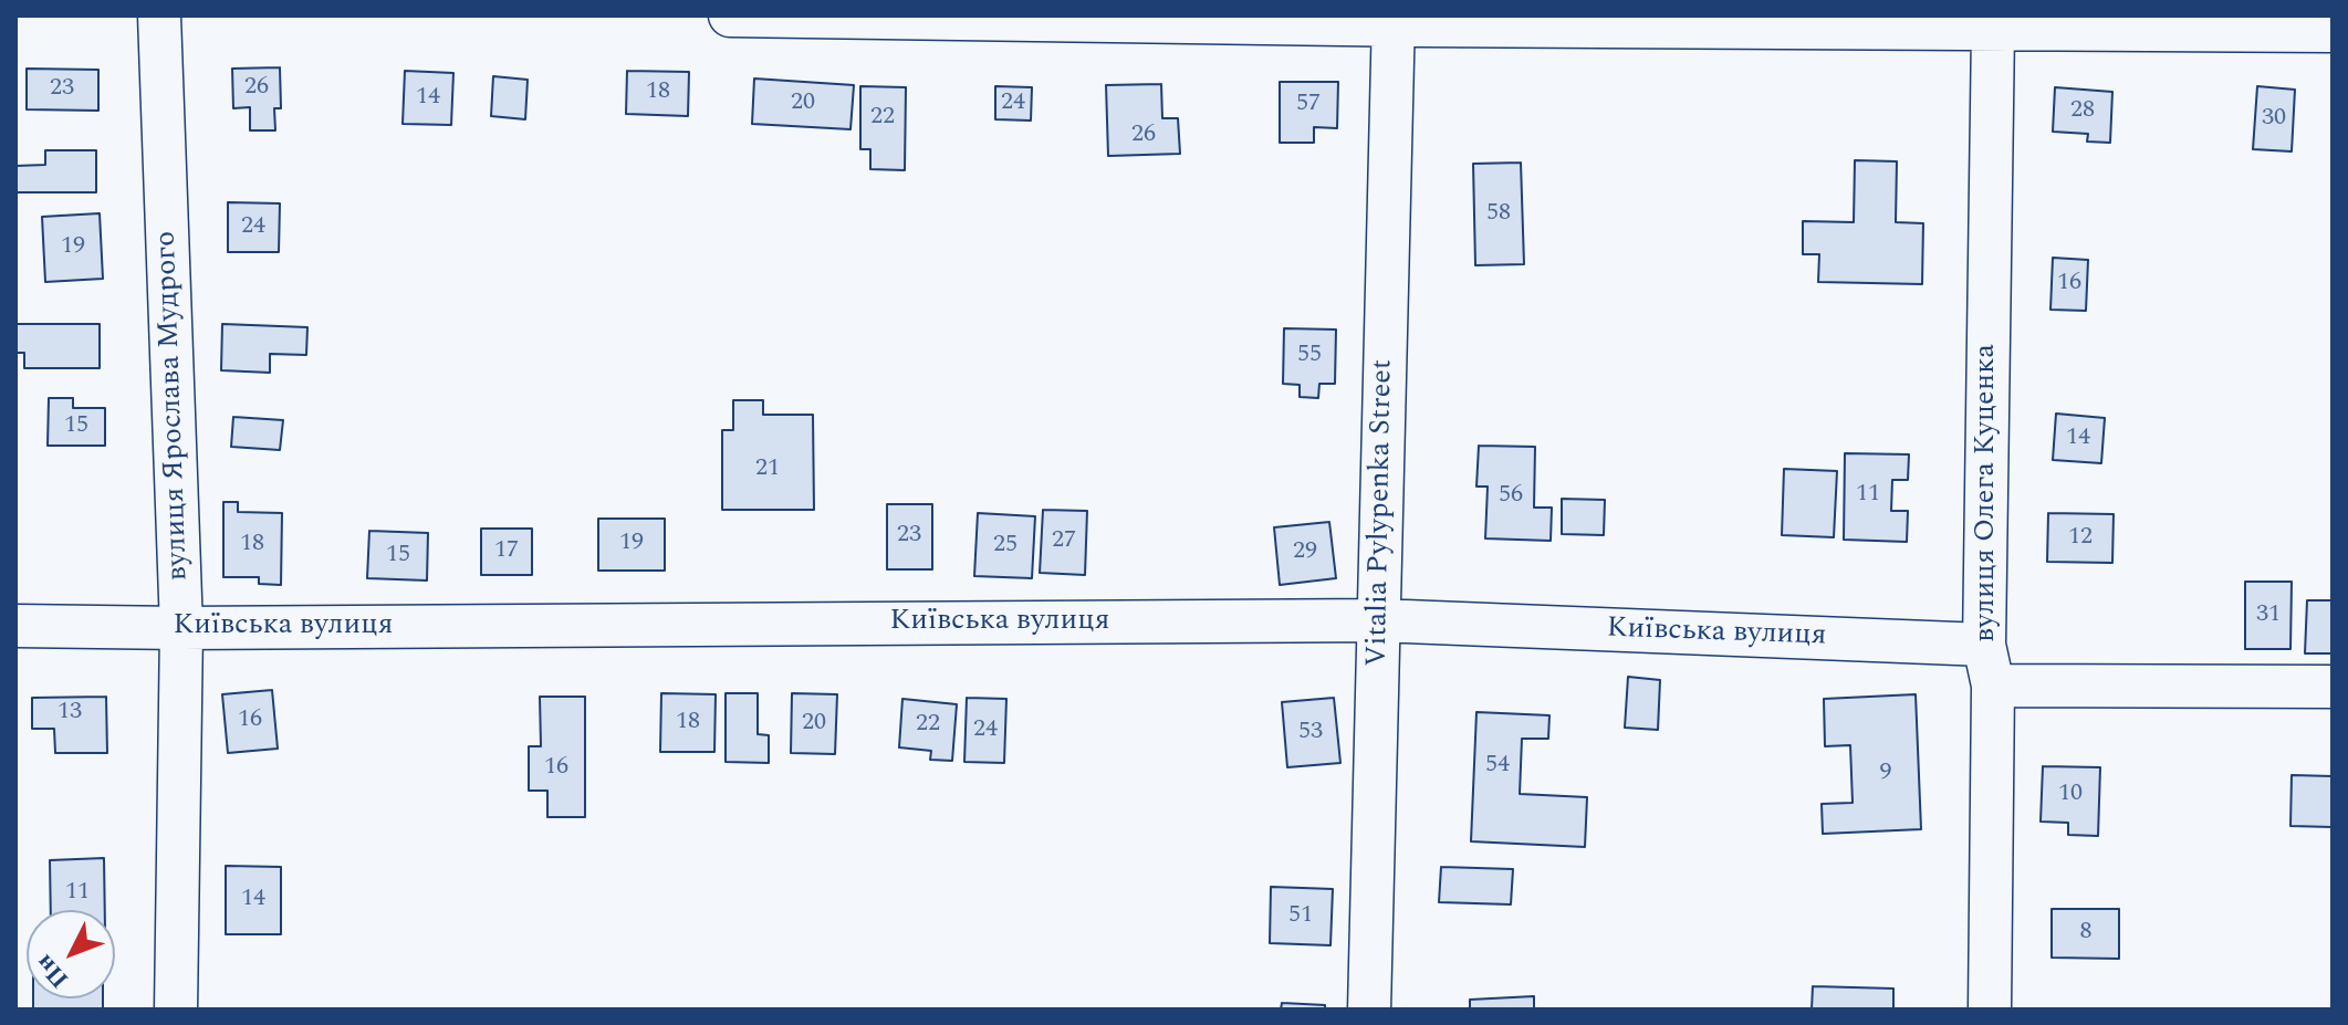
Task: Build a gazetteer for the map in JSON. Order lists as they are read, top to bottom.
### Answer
{
  "streets": {
    "street": [
      "вулиця Ярослава Мудрого",
      "вулиця Олега Куценка",
      "Vitalia Pylypenka Street",
      "Київська вулиця"
    ]
  },
  "crossings": [
    ["вулиця Ярослава Мудрого", "Київська вулиця"],
    ["вулиця Олега Куценка", "Київська вулиця"],
    ["Vitalia Pylypenka Street", "Київська вулиця"]
  ],
  "house_numbers": [
    "26",
    "23",
    "18",
    "14",
    "20",
    "24",
    "57",
    "28",
    "22",
    "30",
    "26",
    "58",
    "24",
    "19",
    "16",
    "55",
    "15",
    "14",
    "21",
    "11",
    "56",
    "23",
    "12",
    "27",
    "19",
    "18",
    "25",
    "17",
    "29",
    "15",
    "31",
    "13",
    "16",
    "18",
    "20",
    "22",
    "24",
    "53",
    "54",
    "16",
    "9",
    "10",
    "11",
    "14",
    "51",
    "8"
  ],
  "north": "bottom left"
}
